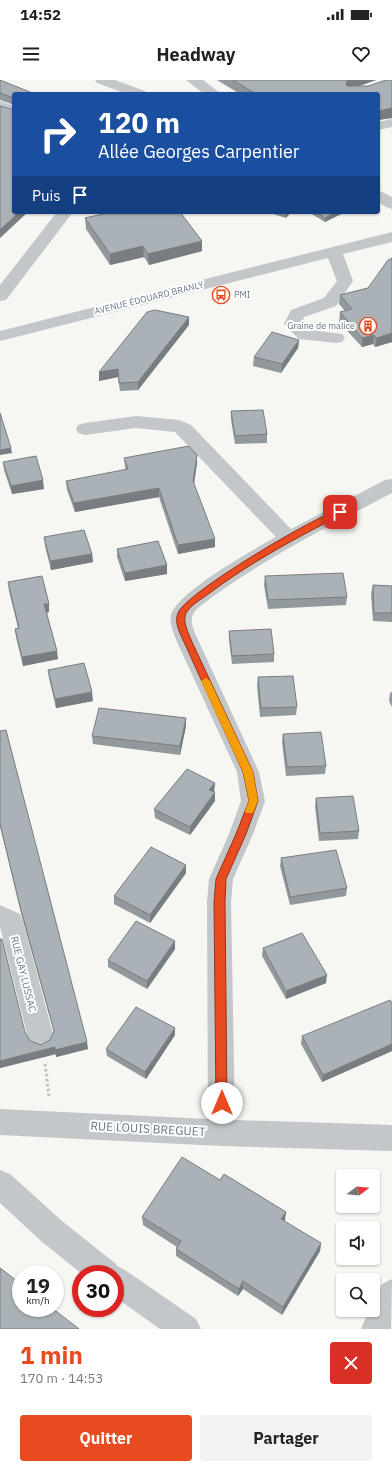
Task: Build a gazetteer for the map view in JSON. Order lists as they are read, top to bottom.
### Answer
{
  "streets": {
    "street": ["AVENUE ÉDOUARD BRANLY", "RUE GAY LUSSAC", "RUE LOUIS BREGUET"]
  },
  "places": {
    "bus stop": ["PMI"],
    "building": ["Graine de malice"]
  },
  "north": "right",
  "page": {
    "status": "14:52",
    "header": "Headway",
    "turn": ["120 m", "Allée Georges Carpentier"],
    "then": "Puis",
    "speed": "19 km/h",
    "limit": "30",
    "heading": ["1 min", "170 m · 14:53"],
    "buttons": ["Quitter", "Partager"]
  }
}
